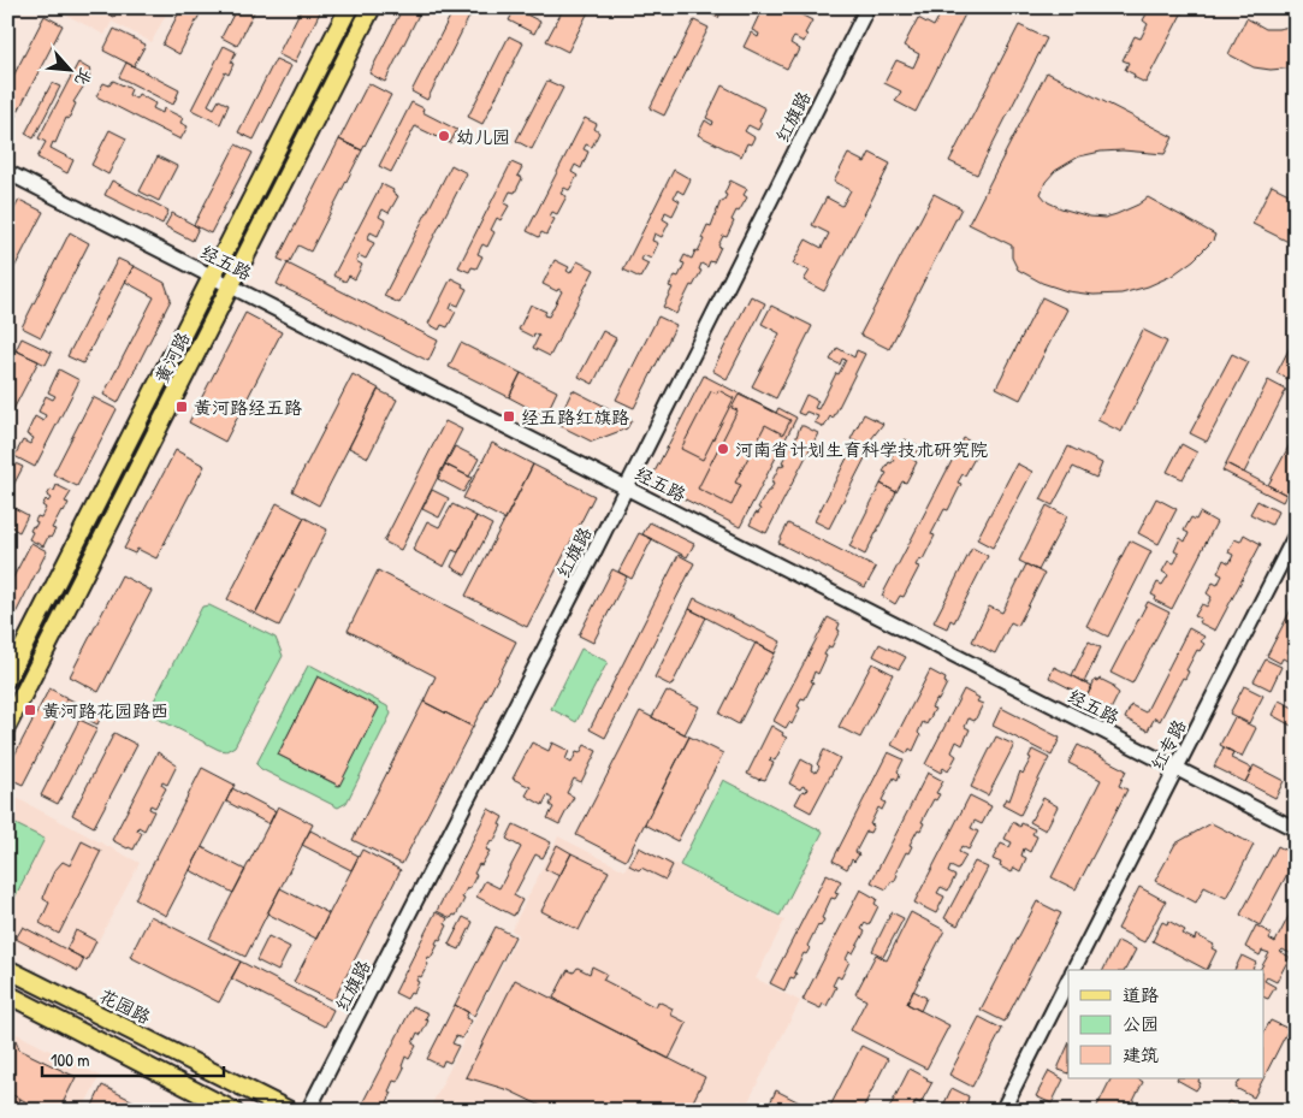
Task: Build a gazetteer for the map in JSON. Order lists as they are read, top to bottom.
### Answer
{
  "streets": {
    "main road": ["黄河路", "花园路"],
    "street": ["红旗路", "经五路", "红专路"]
  },
  "crossings": [
    ["红旗路", "经五路"],
    ["经五路", "黄河路"],
    ["经五路", "红专路"]
  ],
  "places": {
    "other": ["幼儿园", "河南省计划生育科学技术研究院"],
    "transit": ["黄河路经五路", "经五路红旗路", "黄河路花园路西"]
  },
  "legend": ["道路", "公园", "建筑"],
  "scale_bar": "100 m",
  "north": "bottom right"
}
